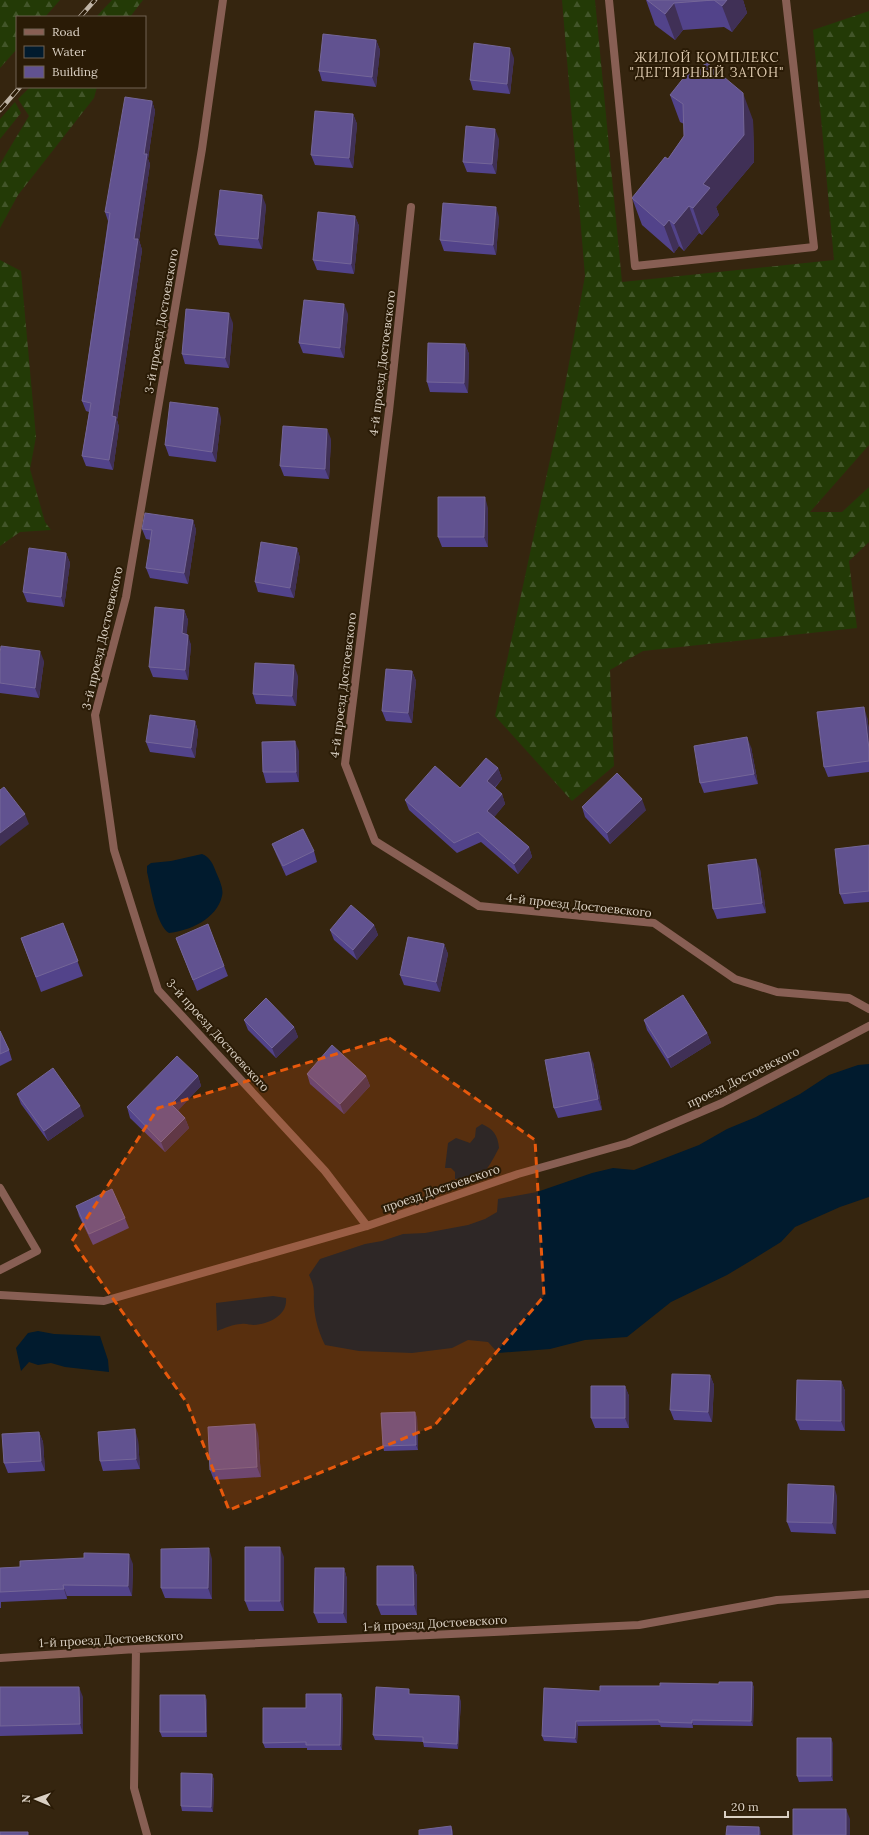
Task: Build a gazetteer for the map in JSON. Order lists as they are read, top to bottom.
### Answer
{
  "streets": {
    "street": [
      "3-й проезд Достоевского",
      "4-й проезд Достоевского",
      "проезд Достоевского",
      "1-й проезд Достоевского"
    ]
  },
  "crossings": [
    ["3-й проезд Достоевского", "проезд Достоевского"]
  ],
  "districts": ["ЖИЛОЙ КОМПЛЕКС \"ДЕГТЯРНЫЙ ЗАТОН\""],
  "legend": ["Road", "Water", "Building"],
  "scale_bar": "20 m",
  "north": "left"
}
